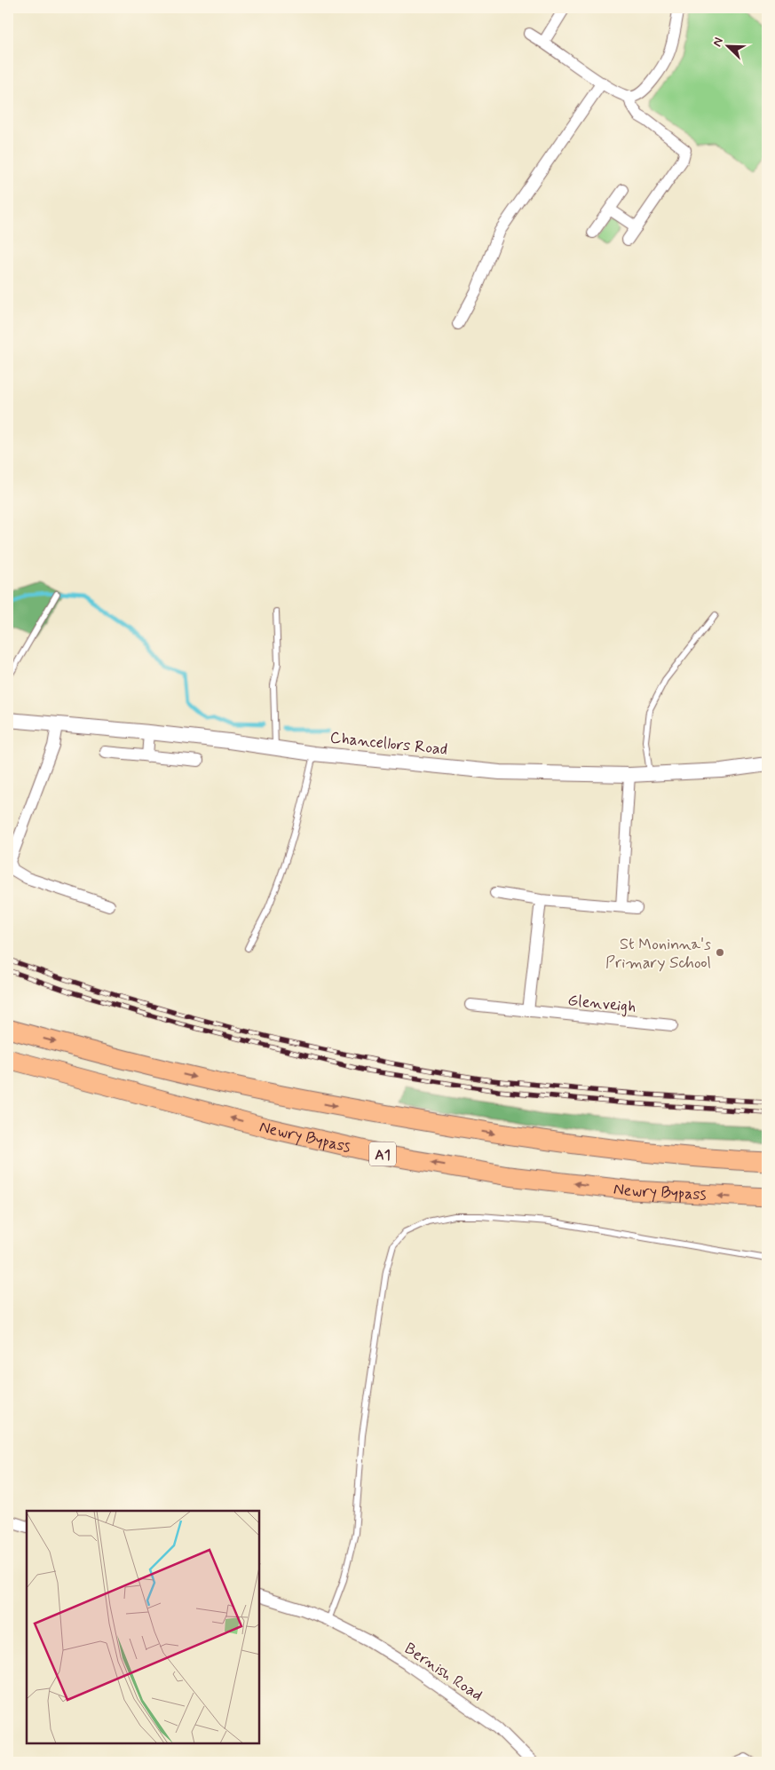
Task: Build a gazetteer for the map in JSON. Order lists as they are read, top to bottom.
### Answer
{
  "streets": {
    "highway": ["Newry Bypass", "A1"],
    "street": ["Chancellors Road", "Glenveigh", "Bernish Road"]
  },
  "places": ["St Moninna's Primary School"],
  "north": "top left"
}
